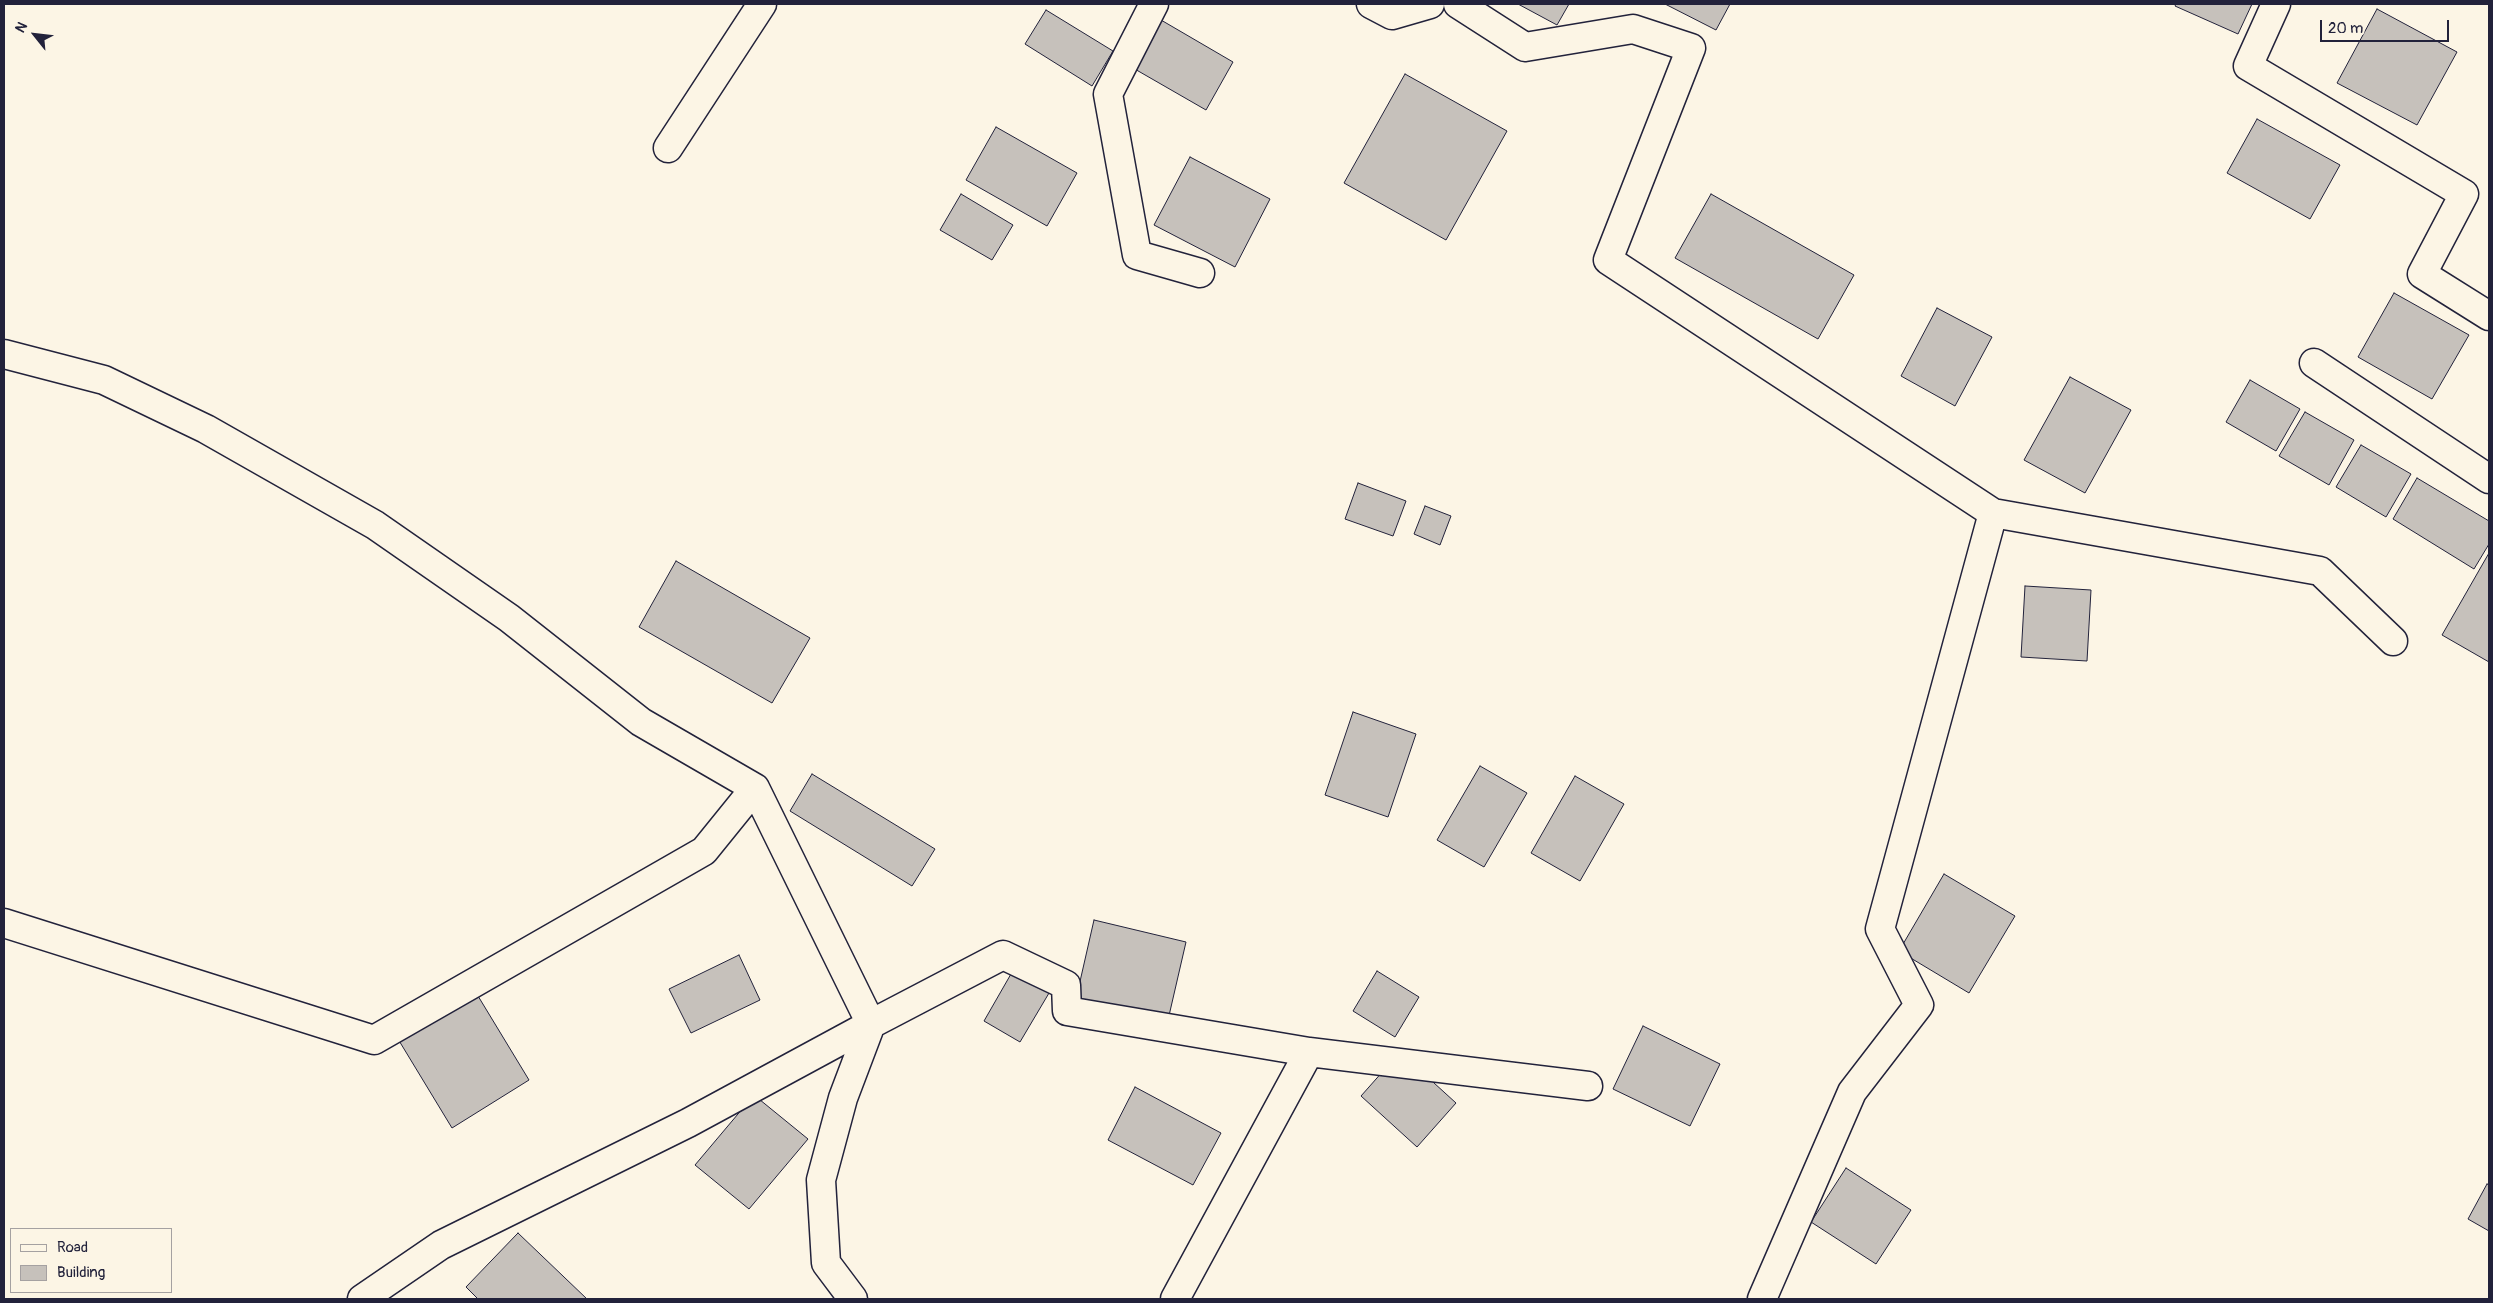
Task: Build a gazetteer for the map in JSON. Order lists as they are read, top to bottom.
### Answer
{
  "legend": ["Road", "Building"],
  "scale_bar": "20 m",
  "north": "top left"
}
